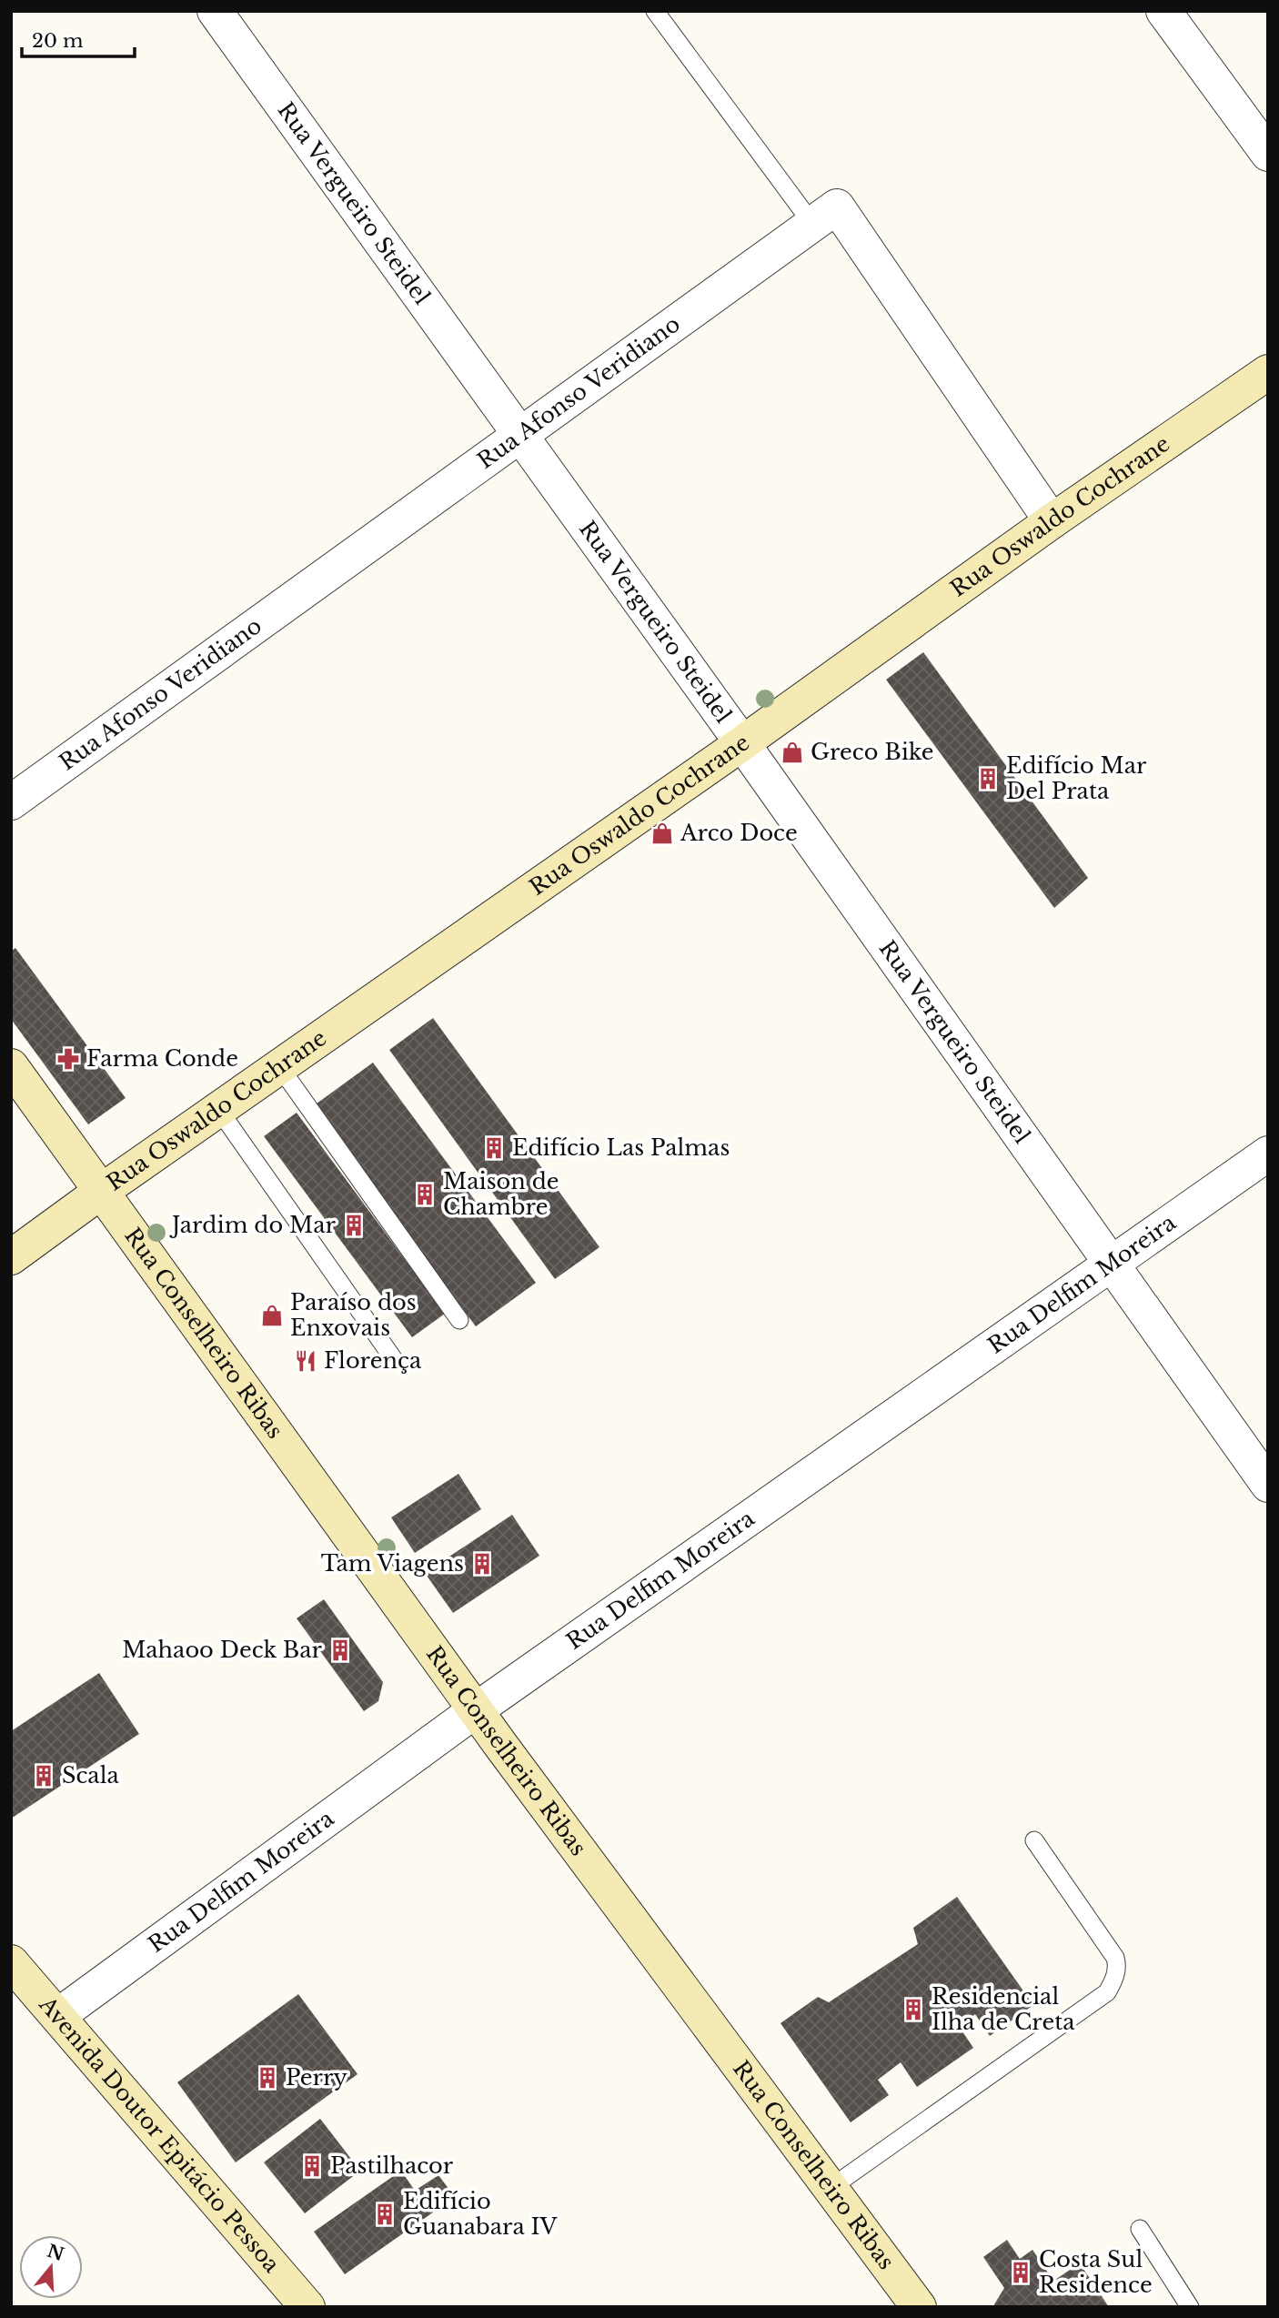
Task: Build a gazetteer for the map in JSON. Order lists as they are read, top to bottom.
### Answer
{
  "streets": {
    "main road": ["Rua Oswaldo Cochrane", "Rua Conselheiro Ribas", "Avenida Doutor Epitácio Pessoa"],
    "street": ["Rua Vergueiro Steidel", "Rua Afonso Veridiano", "Rua Delfim Moreira"]
  },
  "crossings": [
    ["Rua Vergueiro Steidel", "Rua Afonso Veridiano"],
    ["Rua Vergueiro Steidel", "Rua Oswaldo Cochrane"],
    ["Rua Vergueiro Steidel", "Rua Delfim Moreira"],
    ["Rua Afonso Veridiano", "Rua Oswaldo Cochrane"],
    ["Rua Oswaldo Cochrane", "Rua Conselheiro Ribas"],
    ["Rua Delfim Moreira", "Rua Conselheiro Ribas"],
    ["Rua Delfim Moreira", "Avenida Doutor Epitácio Pessoa"]
  ],
  "places": {
    "shop": ["Greco Bike", "Arco Doce", "Paraíso dos Enxovais"],
    "building": [
      "Edifício Mar Del Prata",
      "Edifício Las Palmas",
      "Maison de Chambre",
      "Jardim do Mar",
      "Tam Viagens",
      "Mahaoo Deck Bar",
      "Scala",
      "Residencial Ilha de Creta",
      "Perry",
      "Pastilhacor",
      "Edifício Guanabara IV",
      "Costa Sul Residence"
    ],
    "pharmacy": ["Farma Conde"],
    "restaurant": ["Florença"]
  },
  "scale_bar": "20 m",
  "north": "top"
}
